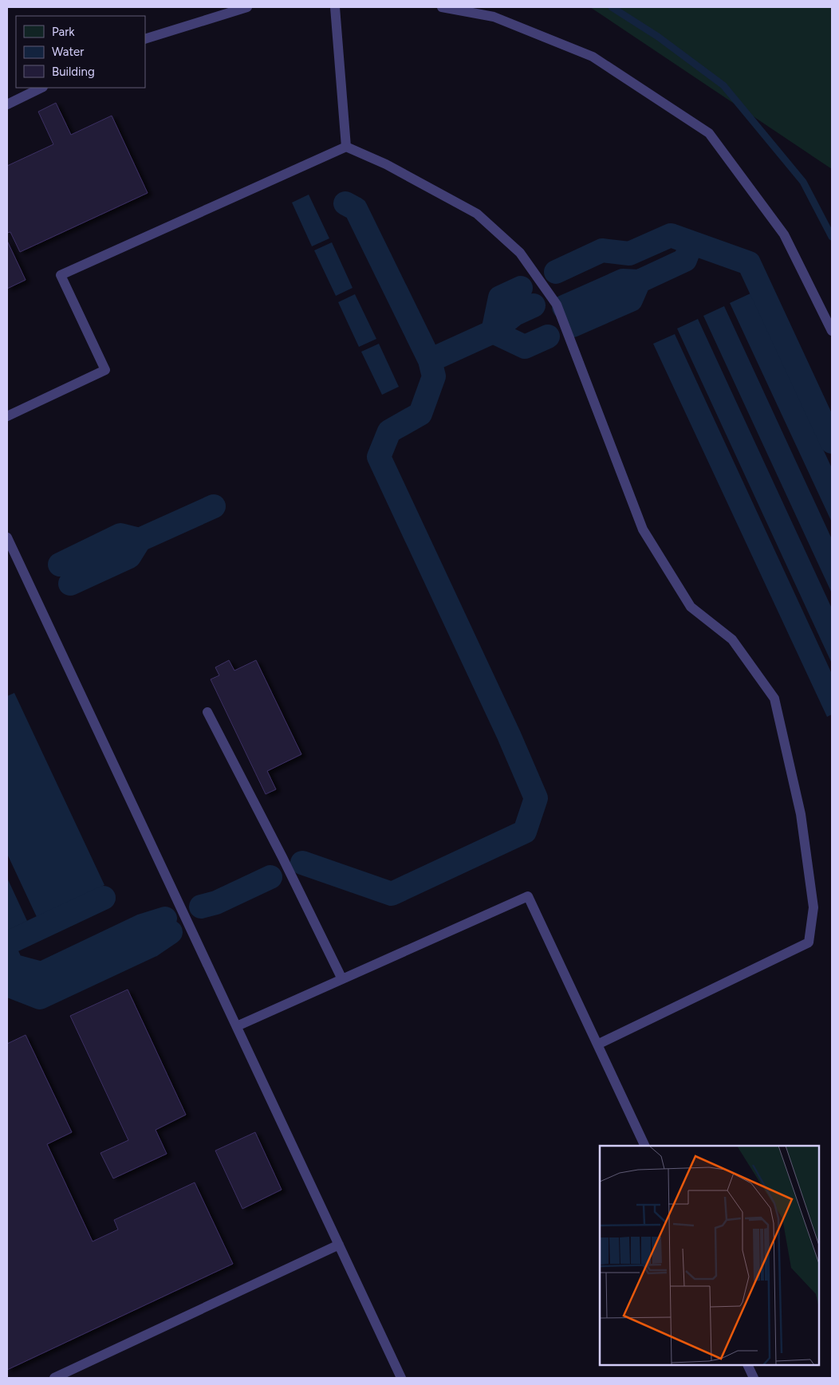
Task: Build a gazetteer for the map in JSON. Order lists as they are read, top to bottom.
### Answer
{
  "legend": ["Park", "Water", "Building"]
}
